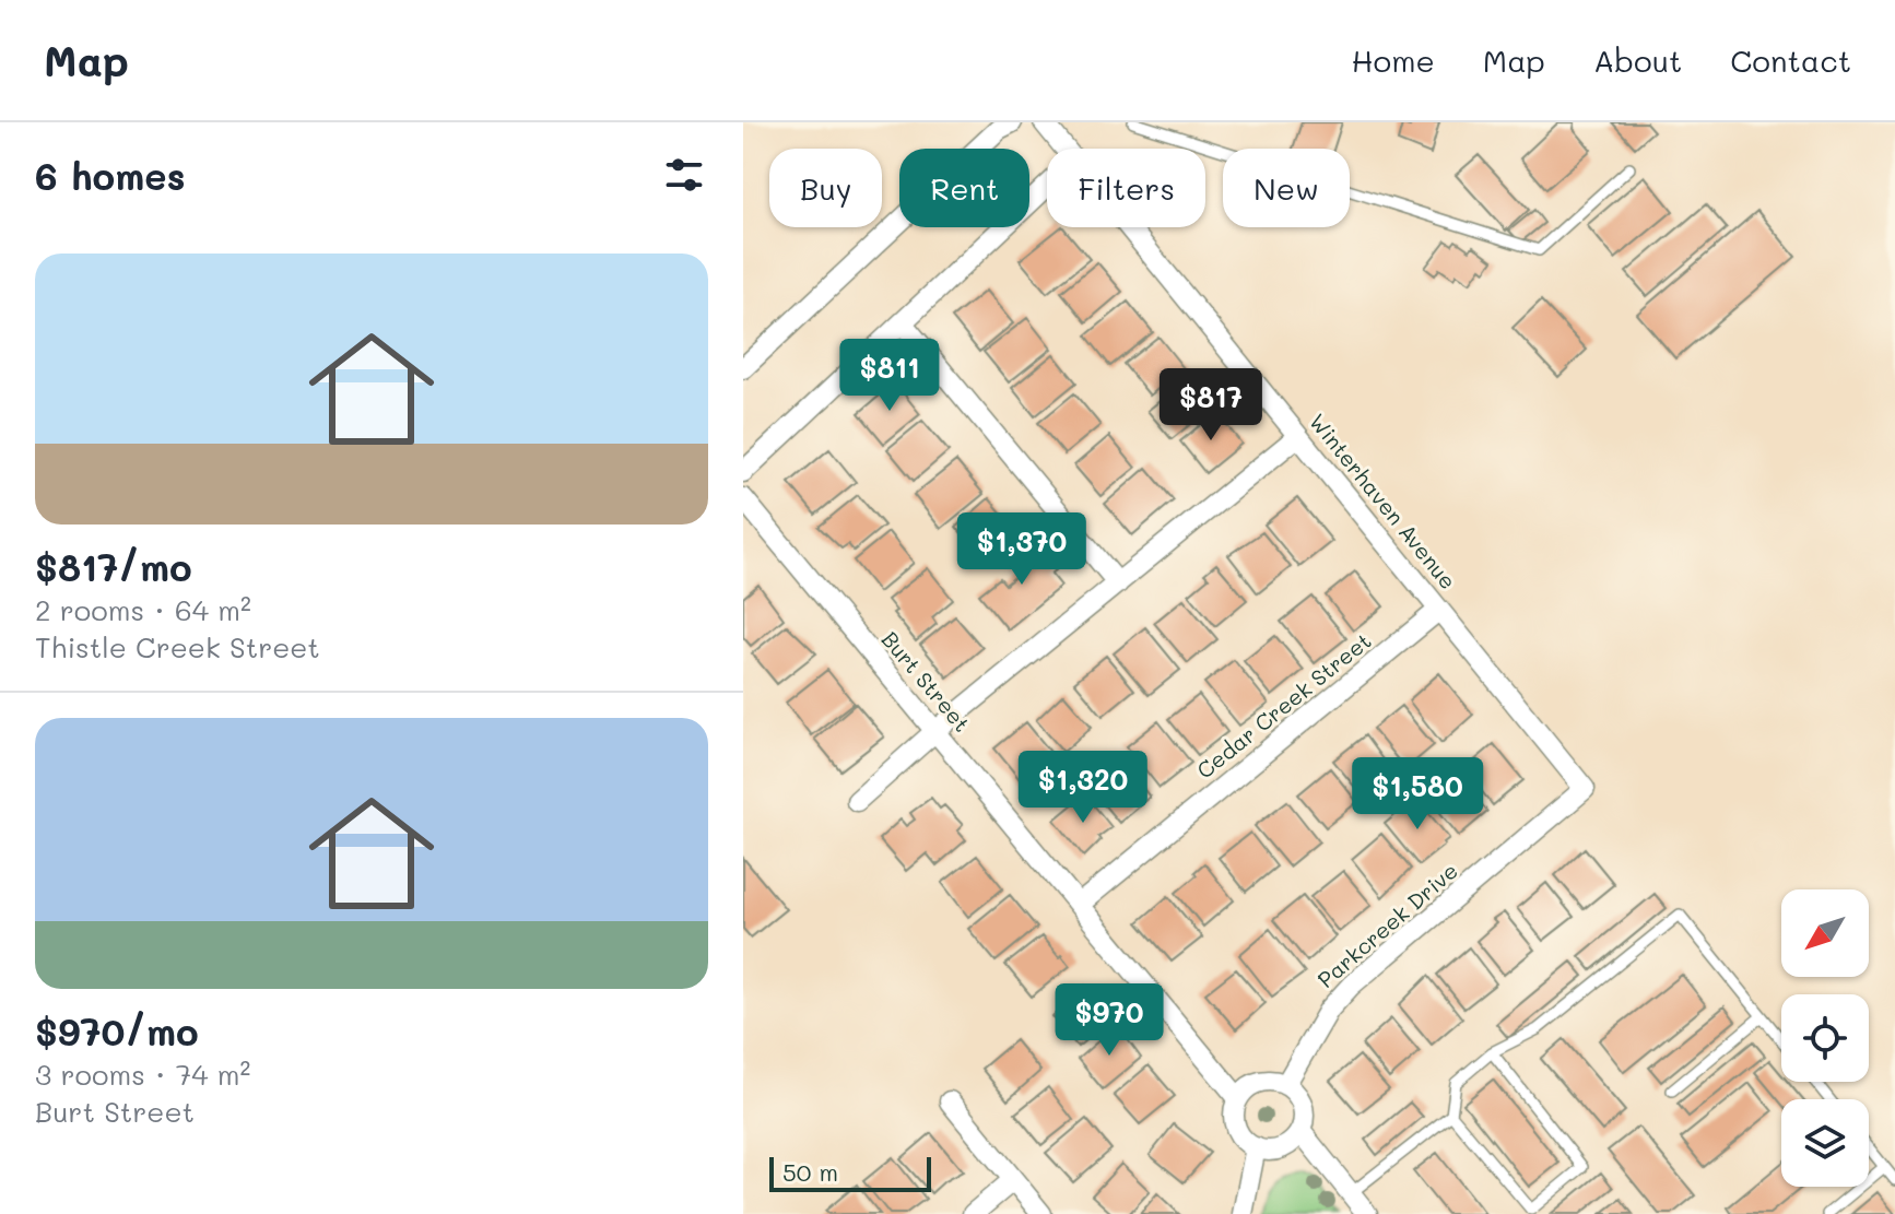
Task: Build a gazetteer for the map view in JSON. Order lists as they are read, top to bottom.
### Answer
{
  "streets": {
    "street": [
      "Winterhaven Avenue",
      "Burt Street",
      "Cedar Creek Street",
      "Parkcreek Drive"
    ]
  },
  "crossings": [
    ["Winterhaven Avenue", "Cedar Creek Street"],
    ["Winterhaven Avenue", "Parkcreek Drive"],
    ["Burt Street", "Cedar Creek Street"],
    ["Burt Street", "Parkcreek Drive"]
  ],
  "scale_bar": "50 m",
  "north": "bottom left",
  "page": {
    "header": "Map",
    "nav": [
      "Home",
      "Map",
      "About",
      "Contact"
    ],
    "heading": "6 homes",
    "chip": [
      "Buy",
      "Rent",
      "Filters",
      "New"
    ],
    "list": [
      {
        "name": "$817/mo",
        "note": "2 rooms · 64 m² · Thistle Creek Street"
      },
      {
        "name": "$970/mo",
        "note": "3 rooms · 74 m² · Burt Street"
      }
    ],
    "price": [
      "$811",
      "$817",
      "$1,370",
      "$1,320",
      "$1,580",
      "$970"
    ],
    "scale": "50 m"
  }
}
